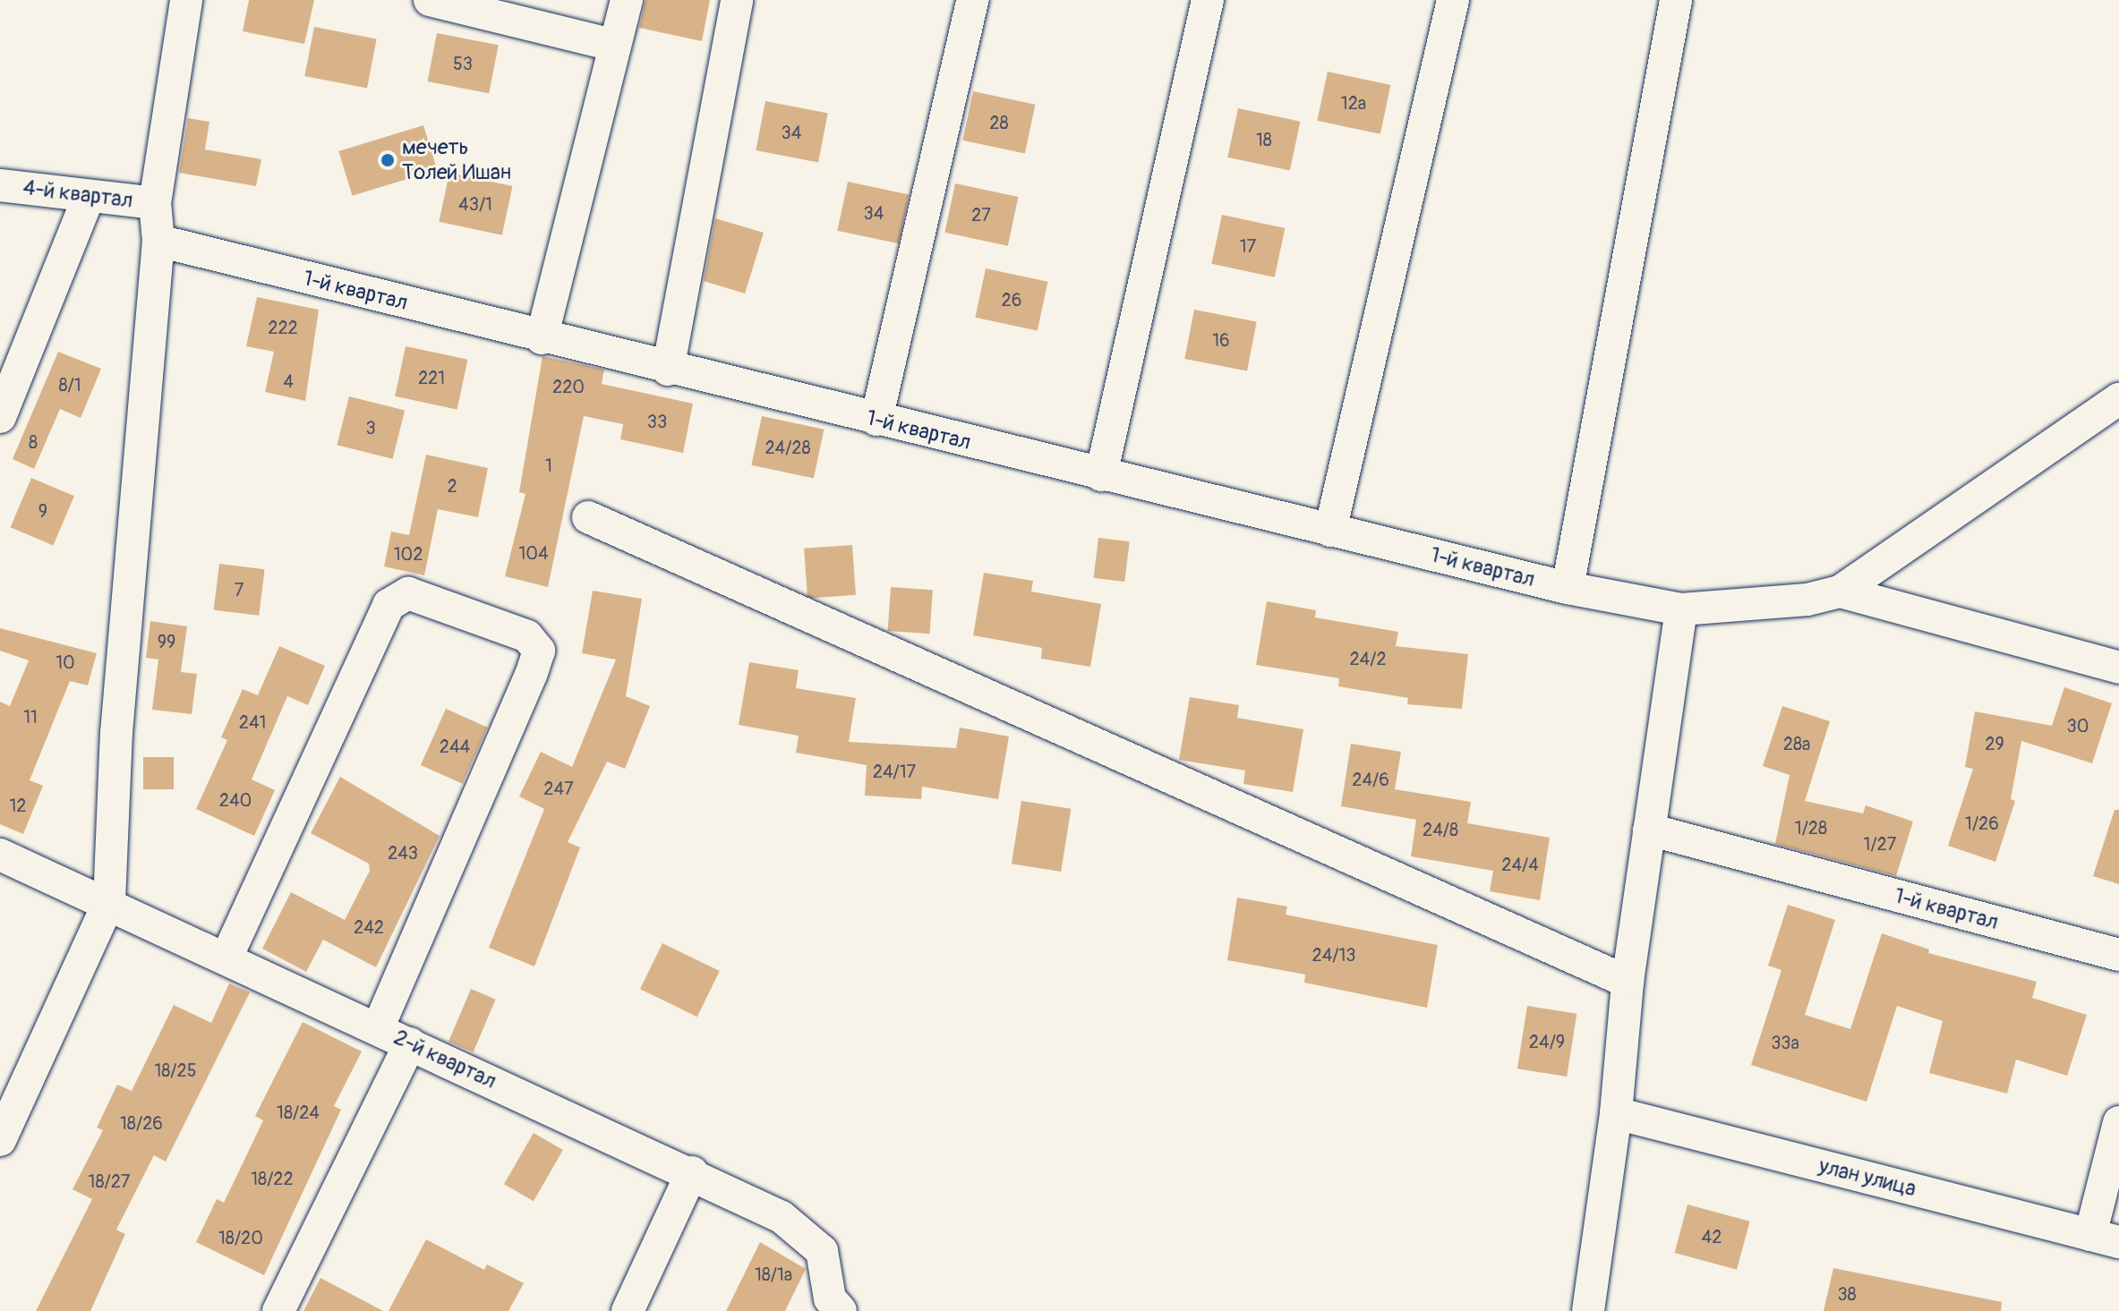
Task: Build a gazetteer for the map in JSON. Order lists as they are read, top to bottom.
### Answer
{
  "streets": {
    "street": [
      "4-й квартал",
      "1-й квартал",
      "2-й квартал",
      "улан улица"
    ]
  },
  "places": ["мечеть Толей Ишан"],
  "house_numbers": [
    "53",
    "12а",
    "28",
    "34",
    "18",
    "43/1",
    "34",
    "27",
    "17",
    "26",
    "222",
    "16",
    "221",
    "4",
    "8/1",
    "220",
    "33",
    "3",
    "8",
    "24/28",
    "1",
    "2",
    "9",
    "104",
    "102",
    "7",
    "99",
    "24/2",
    "10",
    "11",
    "241",
    "30",
    "28а",
    "29",
    "244",
    "24/17",
    "24/6",
    "247",
    "240",
    "12",
    "1/26",
    "1/28",
    "24/8",
    "1/27",
    "243",
    "24/4",
    "242",
    "24/13",
    "24/9",
    "33а",
    "18/25",
    "18/24",
    "18/26",
    "18/22",
    "18/27",
    "42",
    "18/20",
    "18/1а",
    "38"
  ]
}
